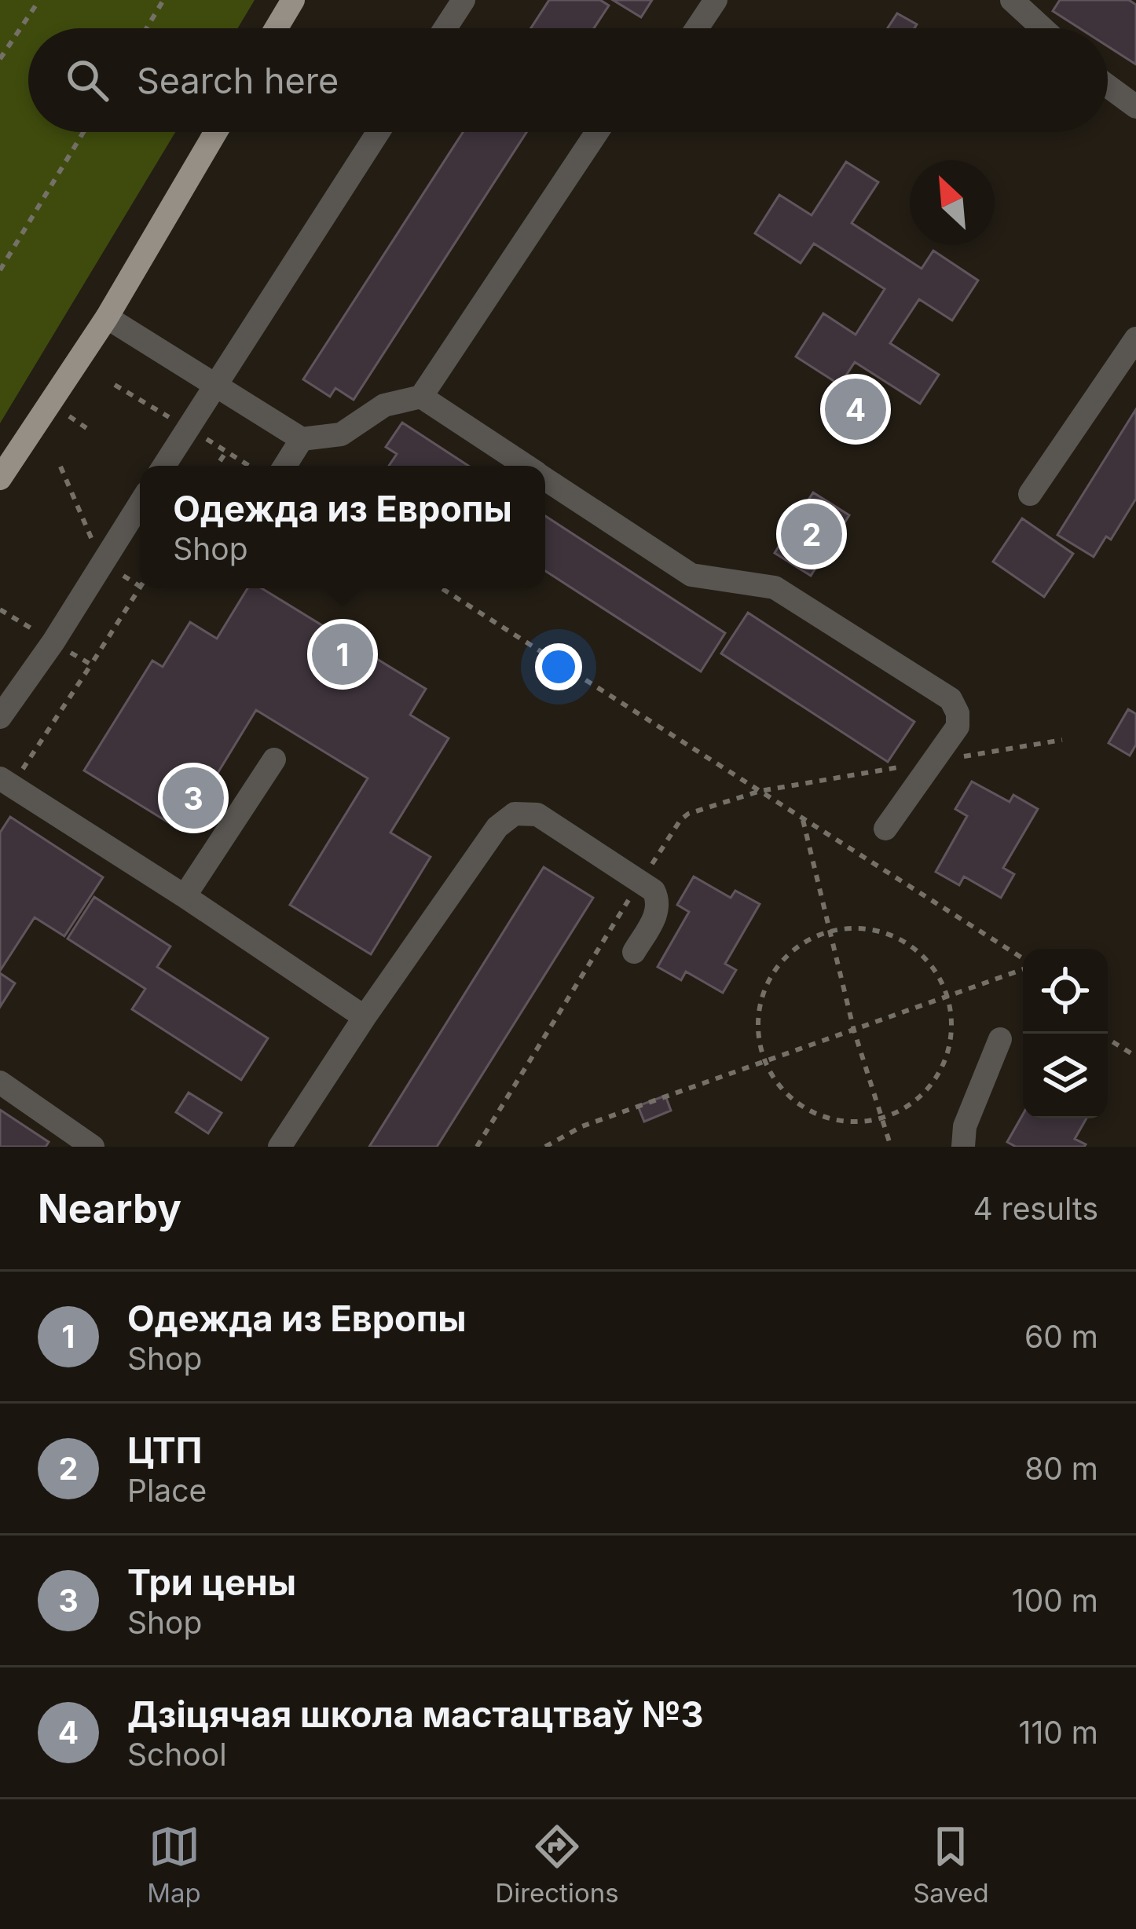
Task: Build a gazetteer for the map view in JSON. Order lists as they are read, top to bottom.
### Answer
{
  "north": "top left",
  "page": {
    "search": "Search here",
    "pins": [
      "4",
      "2",
      "1",
      "3"
    ],
    "popup": ["Одежда из Европы", "Shop"],
    "heading": ["Nearby", "4 results"],
    "list": [
      {
        "mark": "1",
        "name": "Одежда из Европы",
        "note": "Shop",
        "value": "60 m"
      },
      {
        "mark": "2",
        "name": "ЦТП",
        "note": "Place",
        "value": "80 m"
      },
      {
        "mark": "3",
        "name": "Три цены",
        "note": "Shop",
        "value": "100 m"
      },
      {
        "mark": "4",
        "name": "Дзіцячая школа мастацтваў №3",
        "note": "School",
        "value": "110 m"
      }
    ],
    "nav": ["Map", "Directions", "Saved"]
  }
}
